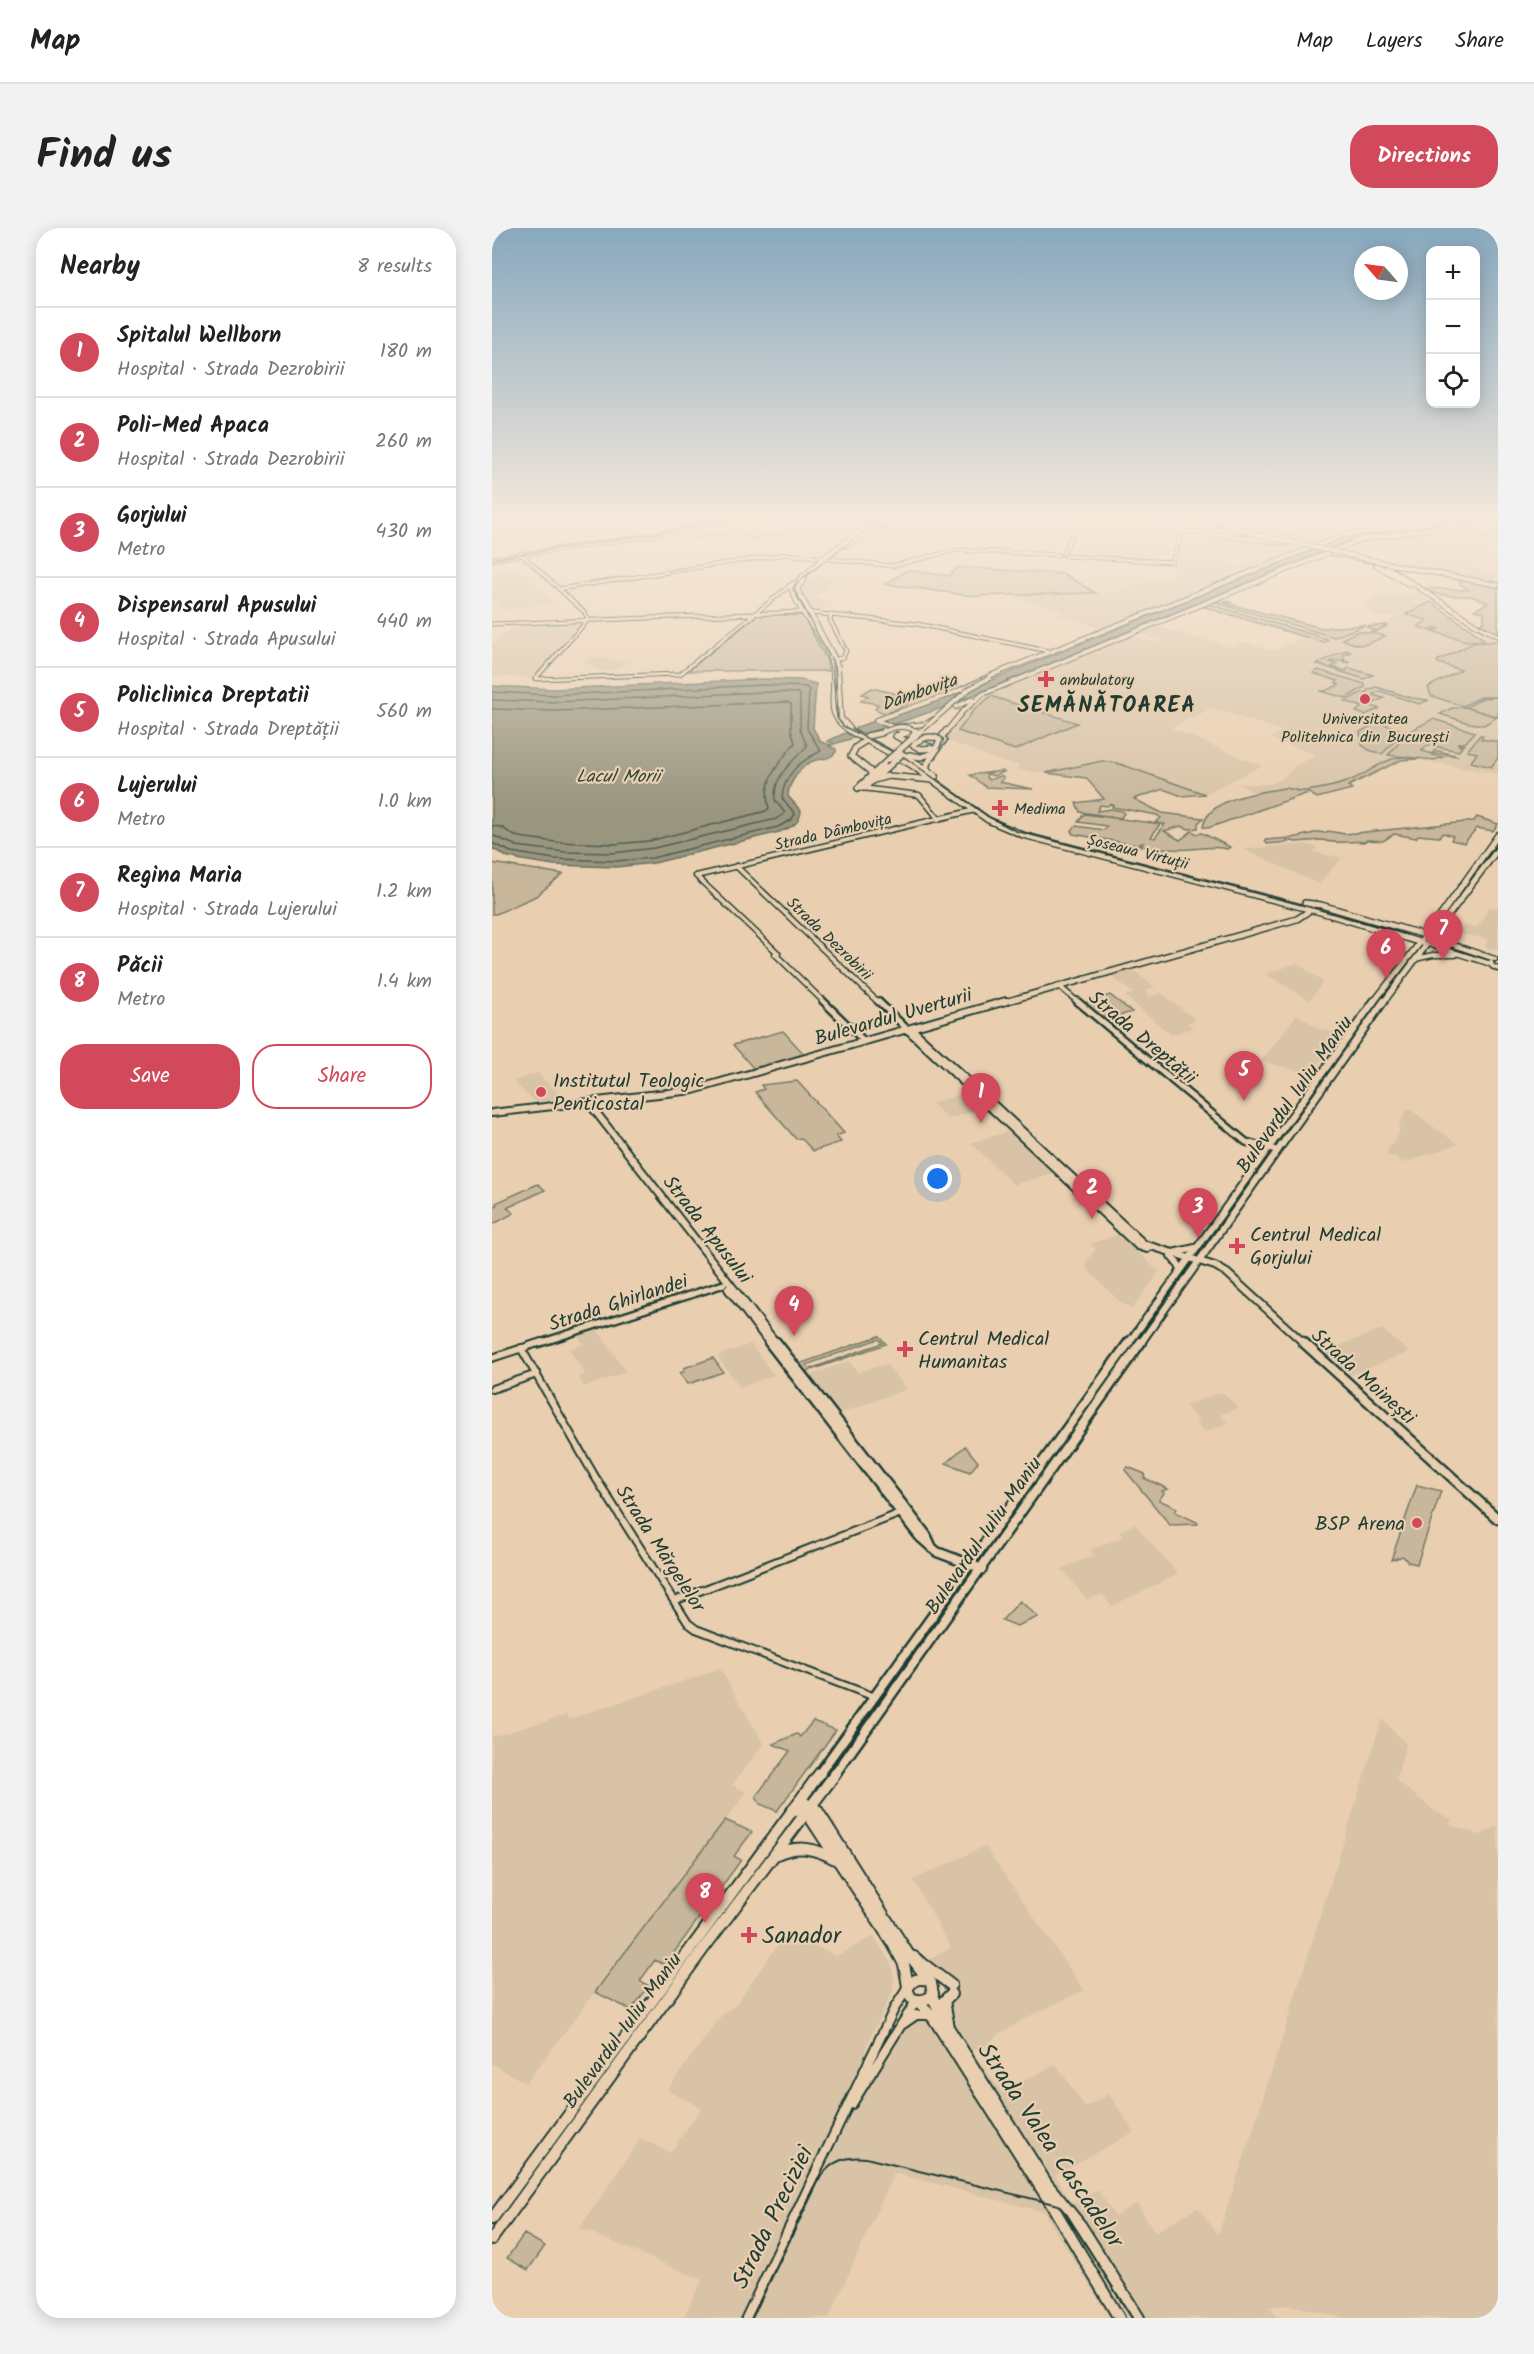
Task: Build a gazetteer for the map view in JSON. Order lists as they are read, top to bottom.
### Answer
{
  "streets": {
    "main road": [
      "Șoseaua Virtuții",
      "Strada Dezrobirii",
      "Bulevardul Uverturii",
      "Bulevardul Iuliu Maniu",
      "Strada Apusului",
      "Strada Moinești",
      "Strada Valea Cascadelor"
    ],
    "street": [
      "Strada Dâmbovița",
      "Strada Dreptății",
      "Strada Ghirlandei",
      "Strada Mărgelelor",
      "Strada Preciziei"
    ]
  },
  "crossings": [
    ["Strada Dâmbovița", "Șoseaua Virtuții"],
    ["Strada Dâmbovița", "Strada Dezrobirii"],
    ["Strada Dâmbovița", "Bulevardul Uverturii"],
    ["Șoseaua Virtuții", "Bulevardul Uverturii"],
    ["Șoseaua Virtuții", "Bulevardul Iuliu Maniu"],
    ["Strada Dezrobirii", "Bulevardul Uverturii"],
    ["Strada Dezrobirii", "Bulevardul Iuliu Maniu"],
    ["Strada Dezrobirii", "Strada Moinești"],
    ["Bulevardul Uverturii", "Strada Dreptății"],
    ["Bulevardul Uverturii", "Strada Apusului"],
    ["Strada Dreptății", "Bulevardul Iuliu Maniu"],
    ["Bulevardul Iuliu Maniu", "Strada Apusului"],
    ["Bulevardul Iuliu Maniu", "Strada Moinești"],
    ["Bulevardul Iuliu Maniu", "Strada Mărgelelor"],
    ["Strada Apusului", "Strada Ghirlandei"],
    ["Strada Ghirlandei", "Strada Mărgelelor"],
    ["Strada Valea Cascadelor", "Strada Preciziei"]
  ],
  "districts": ["SEMĂNĂTOAREA"],
  "water": ["Dâmbovița", "Lacul Morii"],
  "places": {
    "health": [
      "ambulatory",
      "Medima",
      "Centrul Medical Gorjului",
      "Centrul Medical Humanitas",
      "Sanador"
    ],
    "other": ["Universitatea Politehnica din București", "Institutul Teologic Penticostal", "BSP Arena"]
  },
  "north": "top left",
  "page": {
    "header": "Map",
    "nav": ["Map", "Layers", "Share"],
    "title": "Find us",
    "buttons": [
      "Directions",
      ["Save", "Share"]
    ],
    "heading": ["Nearby", "8 results"],
    "map_buttons": ["+", "−"],
    "list": [
      {
        "mark": "1",
        "name": "Spitalul Wellborn",
        "note": "Hospital · Strada Dezrobirii",
        "value": "180 m"
      },
      {
        "mark": "2",
        "name": "Poli-Med Apaca",
        "note": "Hospital · Strada Dezrobirii",
        "value": "260 m"
      },
      {
        "mark": "3",
        "name": "Gorjului",
        "note": "Metro",
        "value": "430 m"
      },
      {
        "mark": "4",
        "name": "Dispensarul Apusului",
        "note": "Hospital · Strada Apusului",
        "value": "440 m"
      },
      {
        "mark": "5",
        "name": "Policlinica Dreptatii",
        "note": "Hospital · Strada Dreptății",
        "value": "560 m"
      },
      {
        "mark": "6",
        "name": "Lujerului",
        "note": "Metro",
        "value": "1.0 km"
      },
      {
        "mark": "7",
        "name": "Regina Maria",
        "note": "Hospital · Strada Lujerului",
        "value": "1.2 km"
      },
      {
        "mark": "8",
        "name": "Păcii",
        "note": "Metro",
        "value": "1.4 km"
      }
    ],
    "pins": [
      "7",
      "6",
      "5",
      "1",
      "2",
      "3",
      "4",
      "8"
    ]
  }
}
